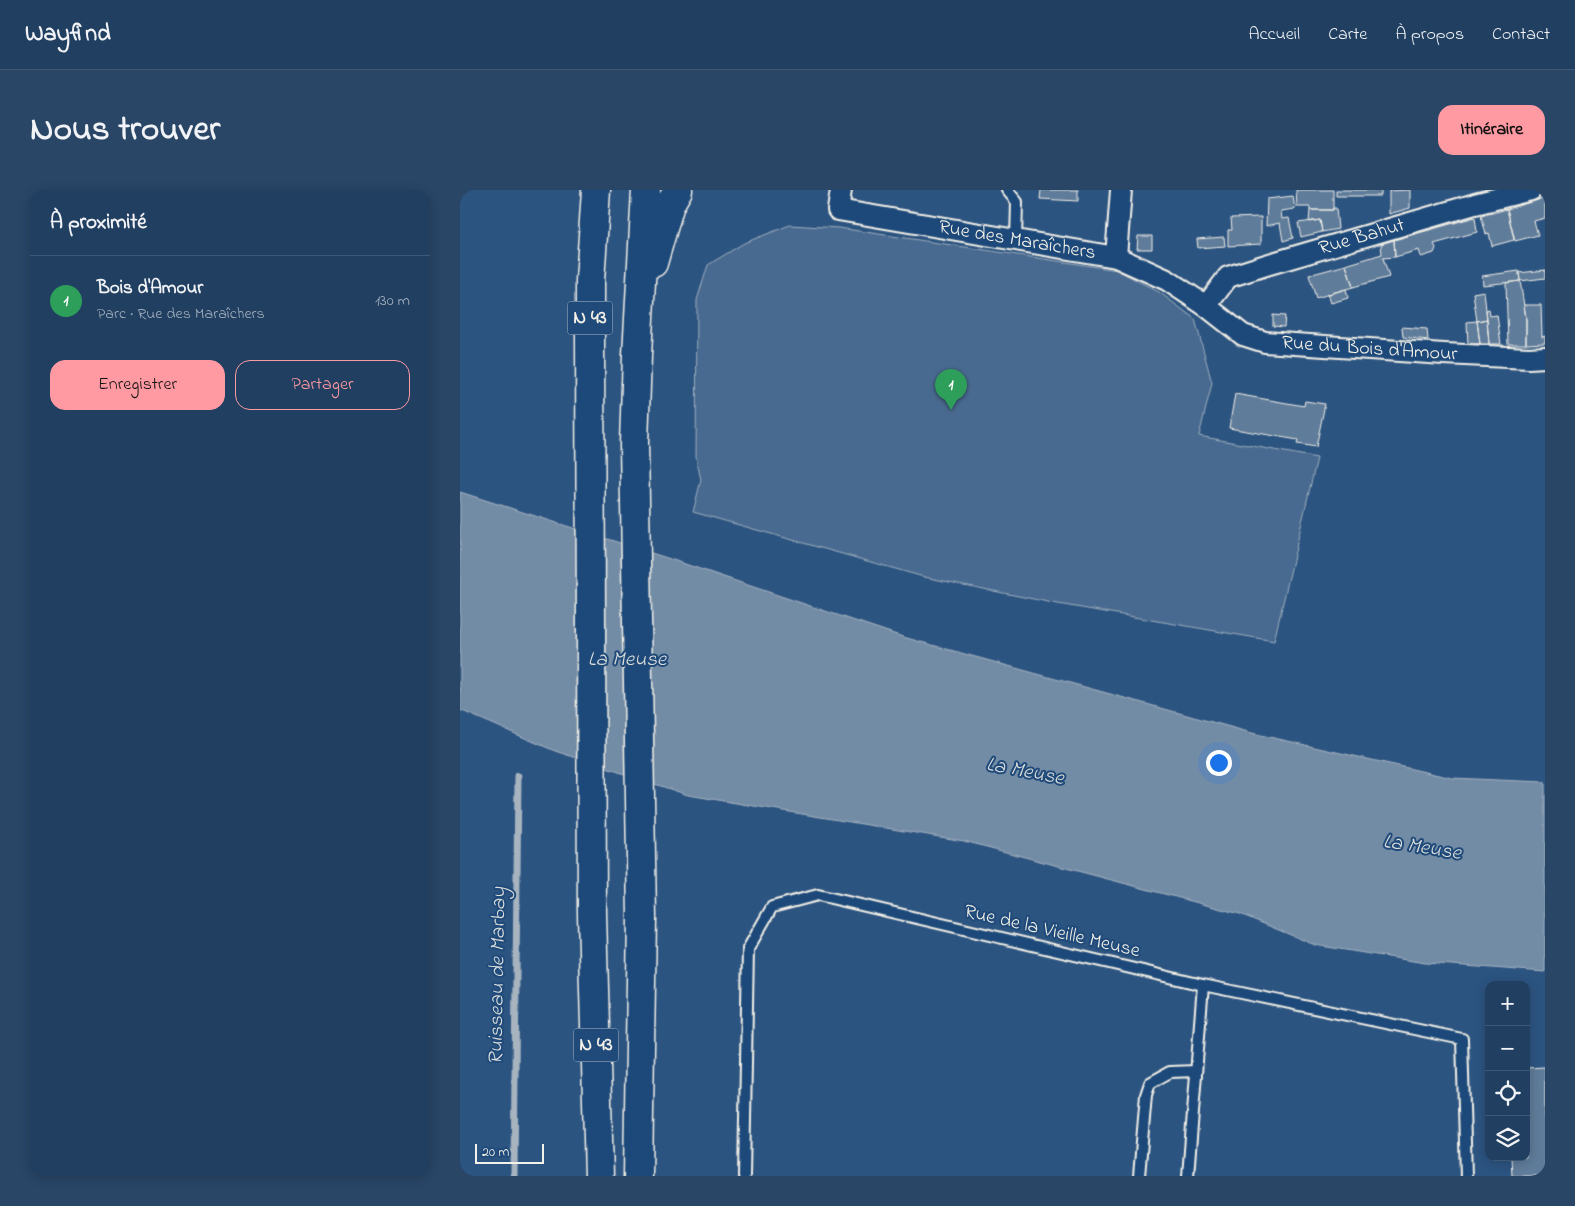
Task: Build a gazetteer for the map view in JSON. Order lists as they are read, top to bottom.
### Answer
{
  "streets": {
    "highway": ["N 43"],
    "street": ["Rue Bahut", "Rue des Maraîchers", "Rue du Bois d'Amour"],
    "lane": ["Rue de la Vieille Meuse"]
  },
  "crossings": [
    ["Rue Bahut", "Rue des Maraîchers"],
    ["Rue Bahut", "Rue du Bois d'Amour"],
    ["Rue des Maraîchers", "Rue du Bois d'Amour"]
  ],
  "water": ["La Meuse", "Ruisseau de Marbay"],
  "scale_bar": "20 m",
  "page": {
    "header": "Wayfind",
    "nav": [
      "Accueil",
      "Carte",
      "À propos",
      "Contact"
    ],
    "title": "Nous trouver",
    "buttons": [
      "Itinéraire",
      ["Enregistrer", "Partager"]
    ],
    "heading": "À proximité",
    "list": [
      {
        "mark": "1",
        "name": "Bois d'Amour",
        "note": "Parc · Rue des Maraîchers",
        "value": "130 m"
      }
    ],
    "pins": "1",
    "map_buttons": ["+", "−"],
    "scale": "20 m"
  }
}
